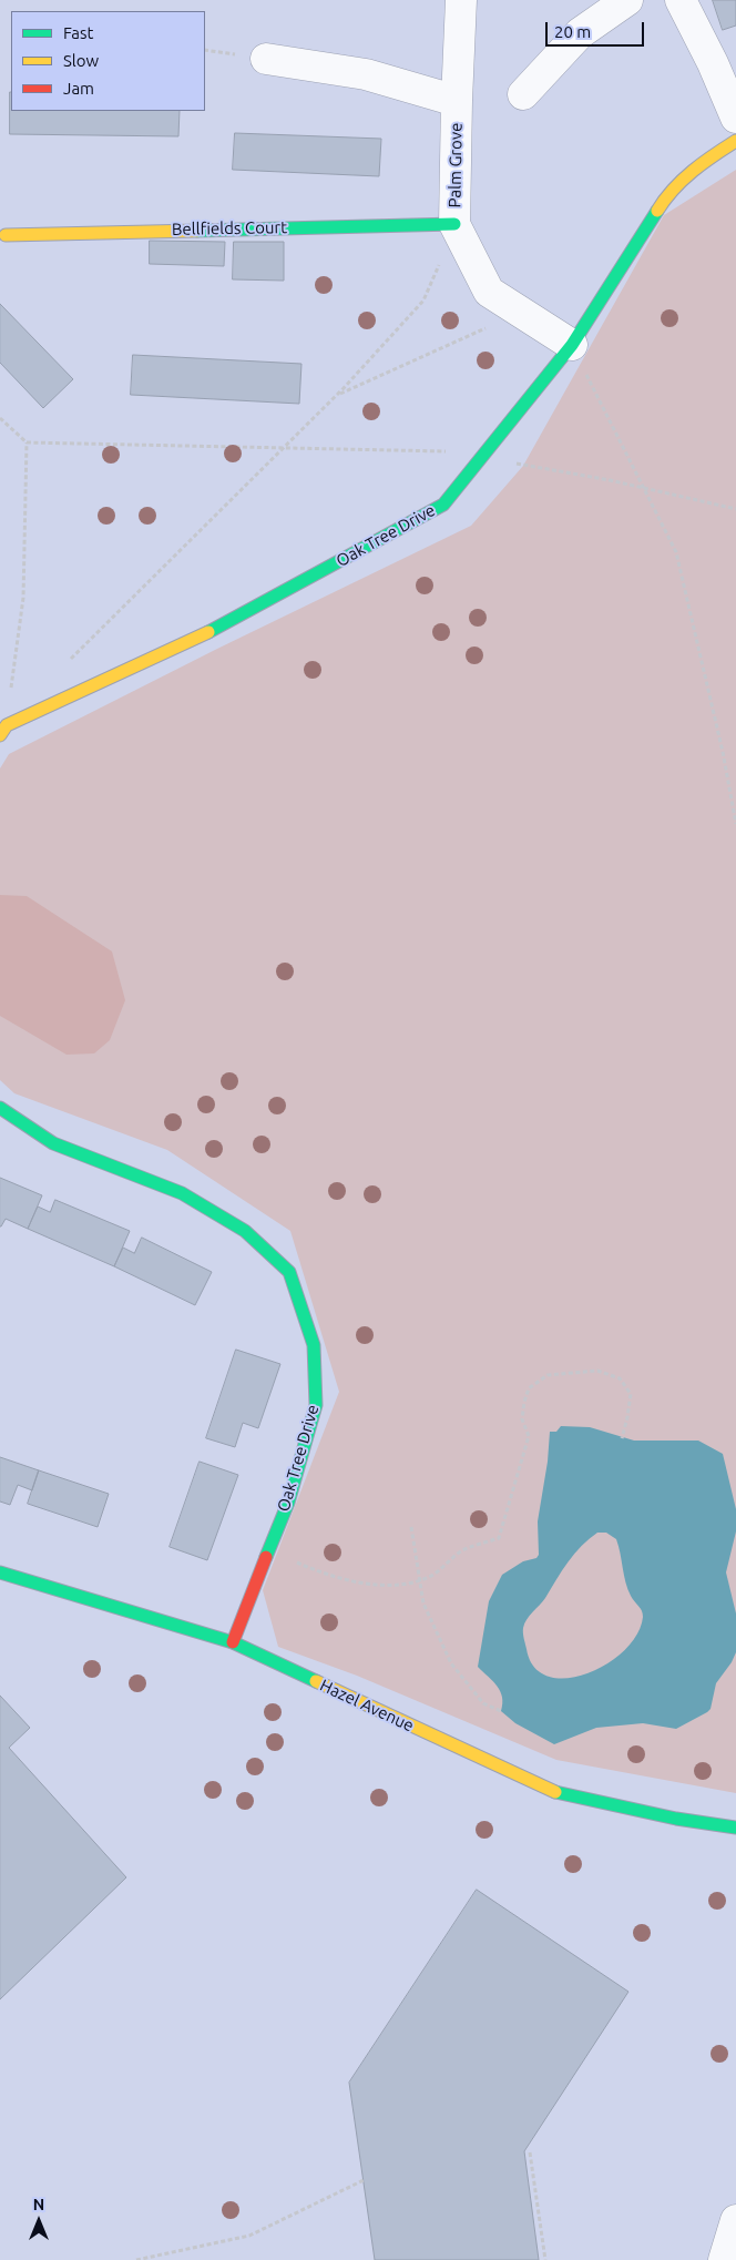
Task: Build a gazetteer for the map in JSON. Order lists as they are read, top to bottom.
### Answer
{
  "streets": {
    "street": [
      "Palm Grove",
      "Bellfields Court",
      "Oak Tree Drive",
      "Hazel Avenue"
    ]
  },
  "crossings": [
    ["Palm Grove", "Bellfields Court"],
    ["Palm Grove", "Oak Tree Drive"],
    ["Oak Tree Drive", "Hazel Avenue"]
  ],
  "legend": ["Fast", "Slow", "Jam"],
  "scale_bar": "20 m",
  "north": "top"
}
